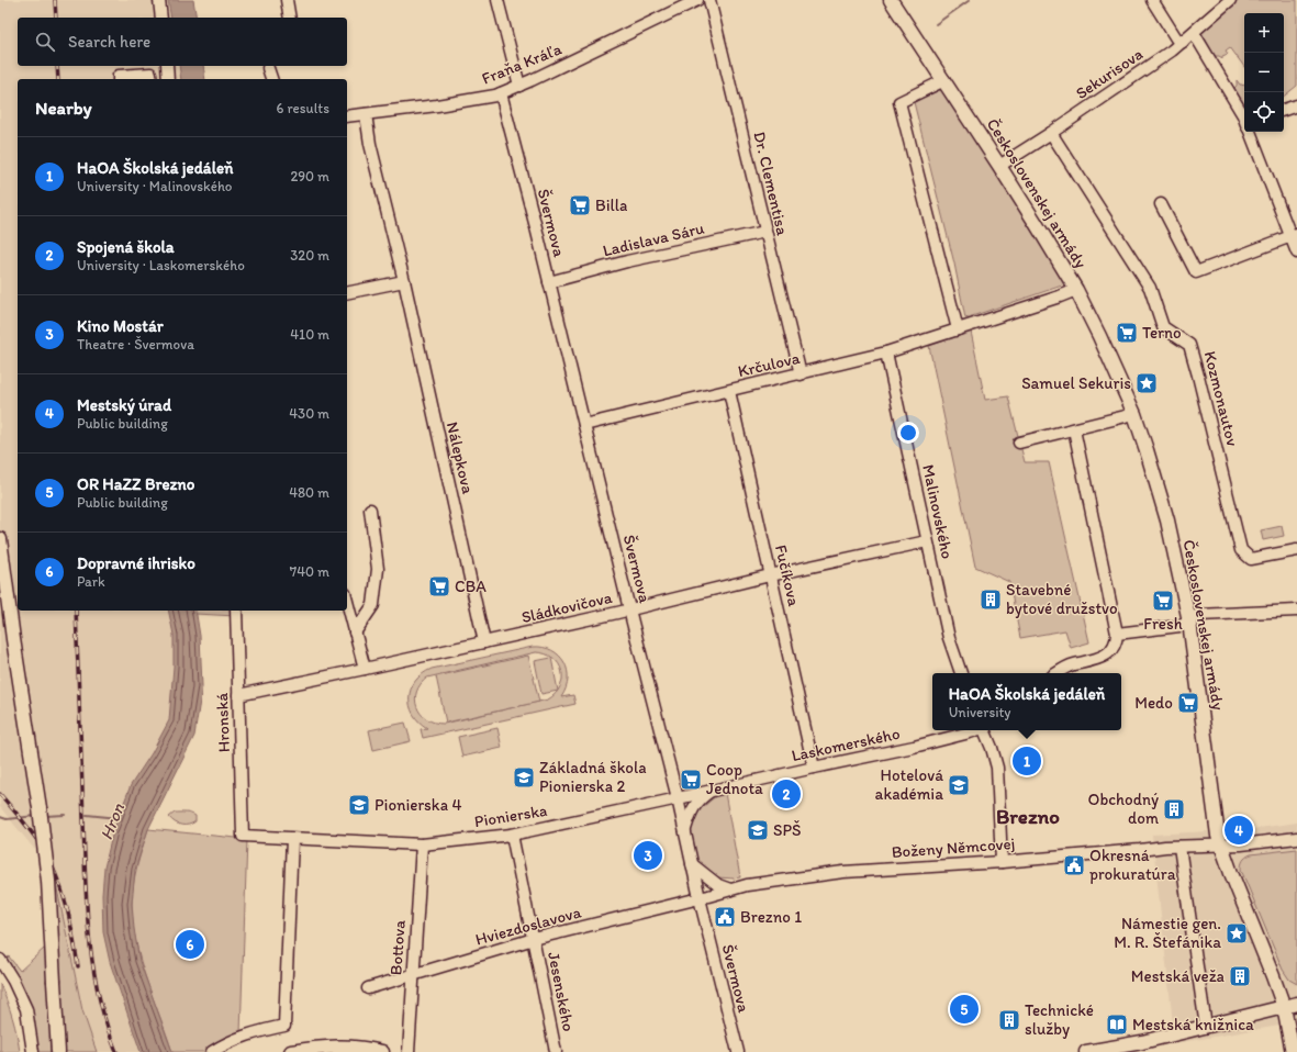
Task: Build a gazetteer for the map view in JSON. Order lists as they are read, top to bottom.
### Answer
{
  "streets": {
    "main road": ["Československej armády"],
    "street": [
      "Fraňa Kráľa",
      "Sekurisova",
      "Dr. Clementisa",
      "Švermova",
      "Ladislava Sáru",
      "Krčulova",
      "Kozmonautov",
      "Nálepkova",
      "Malinovského",
      "Fučíkova",
      "Sládkovičova",
      "Hronská",
      "Laskomerského",
      "Pionierska",
      "Boženy Němcovej",
      "Hviezdoslavova",
      "Bottova",
      "Jesenského"
    ]
  },
  "crossings": [
    ["Fraňa Kráľa", "Švermova"],
    ["Fraňa Kráľa", "Nálepkova"],
    ["Sekurisova", "Československej armády"],
    ["Sekurisova", "Kozmonautov"],
    ["Dr. Clementisa", "Ladislava Sáru"],
    ["Dr. Clementisa", "Krčulova"],
    ["Československej armády", "Krčulova"],
    ["Švermova", "Ladislava Sáru"],
    ["Švermova", "Krčulova"],
    ["Švermova", "Sládkovičova"],
    ["Švermova", "Laskomerského"],
    ["Švermova", "Pionierska"],
    ["Švermova", "Boženy Němcovej"],
    ["Švermova", "Hviezdoslavova"],
    ["Krčulova", "Malinovského"],
    ["Krčulova", "Fučíkova"],
    ["Nálepkova", "Sládkovičova"],
    ["Malinovského", "Sládkovičova"],
    ["Fučíkova", "Sládkovičova"],
    ["Fučíkova", "Laskomerského"],
    ["Sládkovičova", "Hronská"],
    ["Hronská", "Pionierska"],
    ["Laskomerského", "Pionierska"],
    ["Pionierska", "Bottova"],
    ["Pionierska", "Jesenského"],
    ["Boženy Němcovej", "Hviezdoslavova"],
    ["Hviezdoslavova", "Bottova"],
    ["Hviezdoslavova", "Jesenského"]
  ],
  "districts": ["Brezno"],
  "water": ["Hron"],
  "places": {
    "supermarket": [
      "Billa",
      "Terno",
      "CBA",
      "Fresh",
      "Medo",
      "Coop Jednota"
    ],
    "place": ["Samuel Sekuris", "Námestie gen. M. R. Štefánika"],
    "building": [
      "Stavebné bytové družstvo",
      "Obchodný dom",
      "Mestská veža",
      "Technické služby"
    ],
    "school or university": [
      "Základná škola Pionierska 2",
      "Hotelová akadémia",
      "Pionierska 4",
      "SPŠ"
    ],
    "public building": ["Okresná prokuratúra", "Brezno 1"],
    "library": ["Mestská knižnica"]
  },
  "page": {
    "map_buttons": ["+", "−"],
    "search": "Search here",
    "heading": ["Nearby", "6 results"],
    "list": [
      {
        "mark": "1",
        "name": "HaOA Školská jedáleň",
        "note": "University · Malinovského",
        "value": "290 m"
      },
      {
        "mark": "2",
        "name": "Spojená škola",
        "note": "University · Laskomerského",
        "value": "320 m"
      },
      {
        "mark": "3",
        "name": "Kino Mostár",
        "note": "Theatre · Švermova",
        "value": "410 m"
      },
      {
        "mark": "4",
        "name": "Mestský úrad",
        "note": "Public building",
        "value": "430 m"
      },
      {
        "mark": "5",
        "name": "OR HaZZ Brezno",
        "note": "Public building",
        "value": "480 m"
      },
      {
        "mark": "6",
        "name": "Dopravné ihrisko",
        "note": "Park",
        "value": "740 m"
      }
    ],
    "popup": ["HaOA Školská jedáleň", "University"],
    "pins": [
      "1",
      "2",
      "4",
      "3",
      "6",
      "5"
    ]
  }
}
